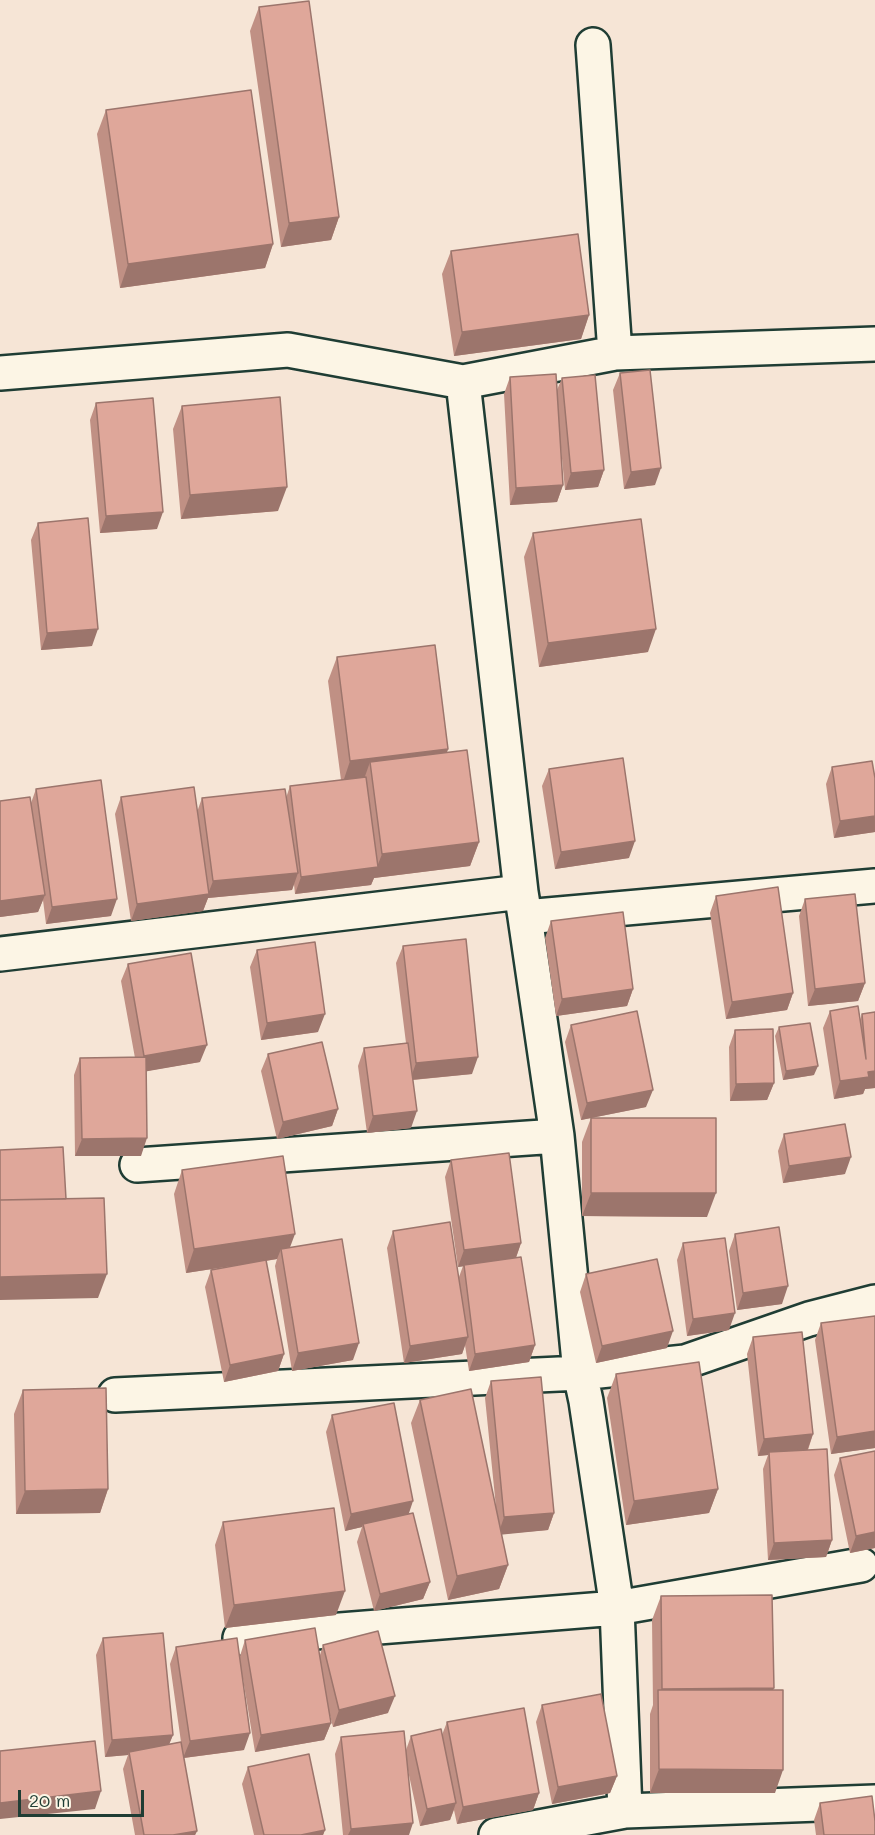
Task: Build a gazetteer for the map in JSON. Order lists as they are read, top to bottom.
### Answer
{
  "scale_bar": "20 m"
}
